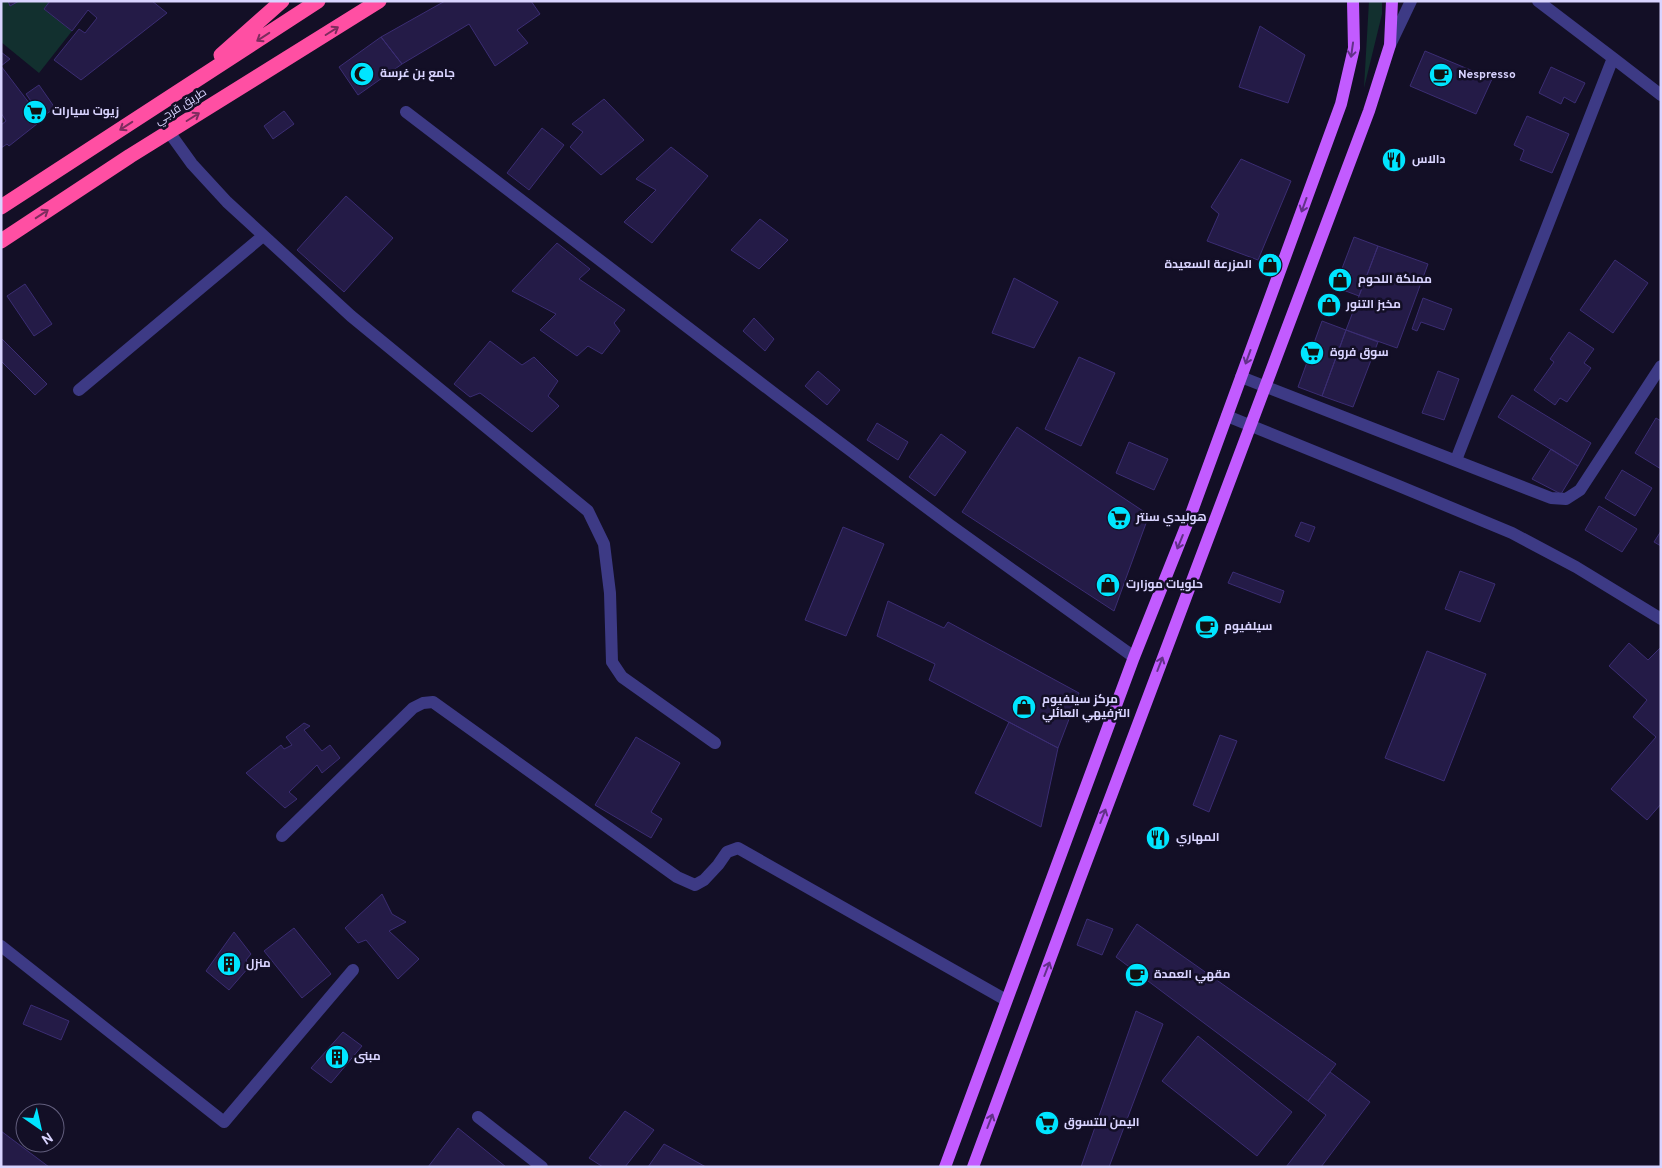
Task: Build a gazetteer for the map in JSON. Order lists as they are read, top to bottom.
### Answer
{
  "streets": {
    "highway": ["طريق قرجي"]
  },
  "places": {
    "mosque": ["جامع بن غرسة"],
    "cafe": ["Nespresso", "سيلفيوم", "مقهي العمدة"],
    "supermarket": [
      "زيوت سيارات",
      "سوق فروة",
      "هوليدي سنتر",
      "اليمن للتسوق"
    ],
    "restaurant": ["دالاس", "المهاري"],
    "shop": [
      "المزرعة السعيدة",
      "مملكة اللحوم",
      "مخبز التنور",
      "حلويات موزارت",
      "مركز سيلفيوم الترفيهي العائلي"
    ],
    "building": ["منزل", "مبنى"]
  },
  "north": "bottom right"
}
